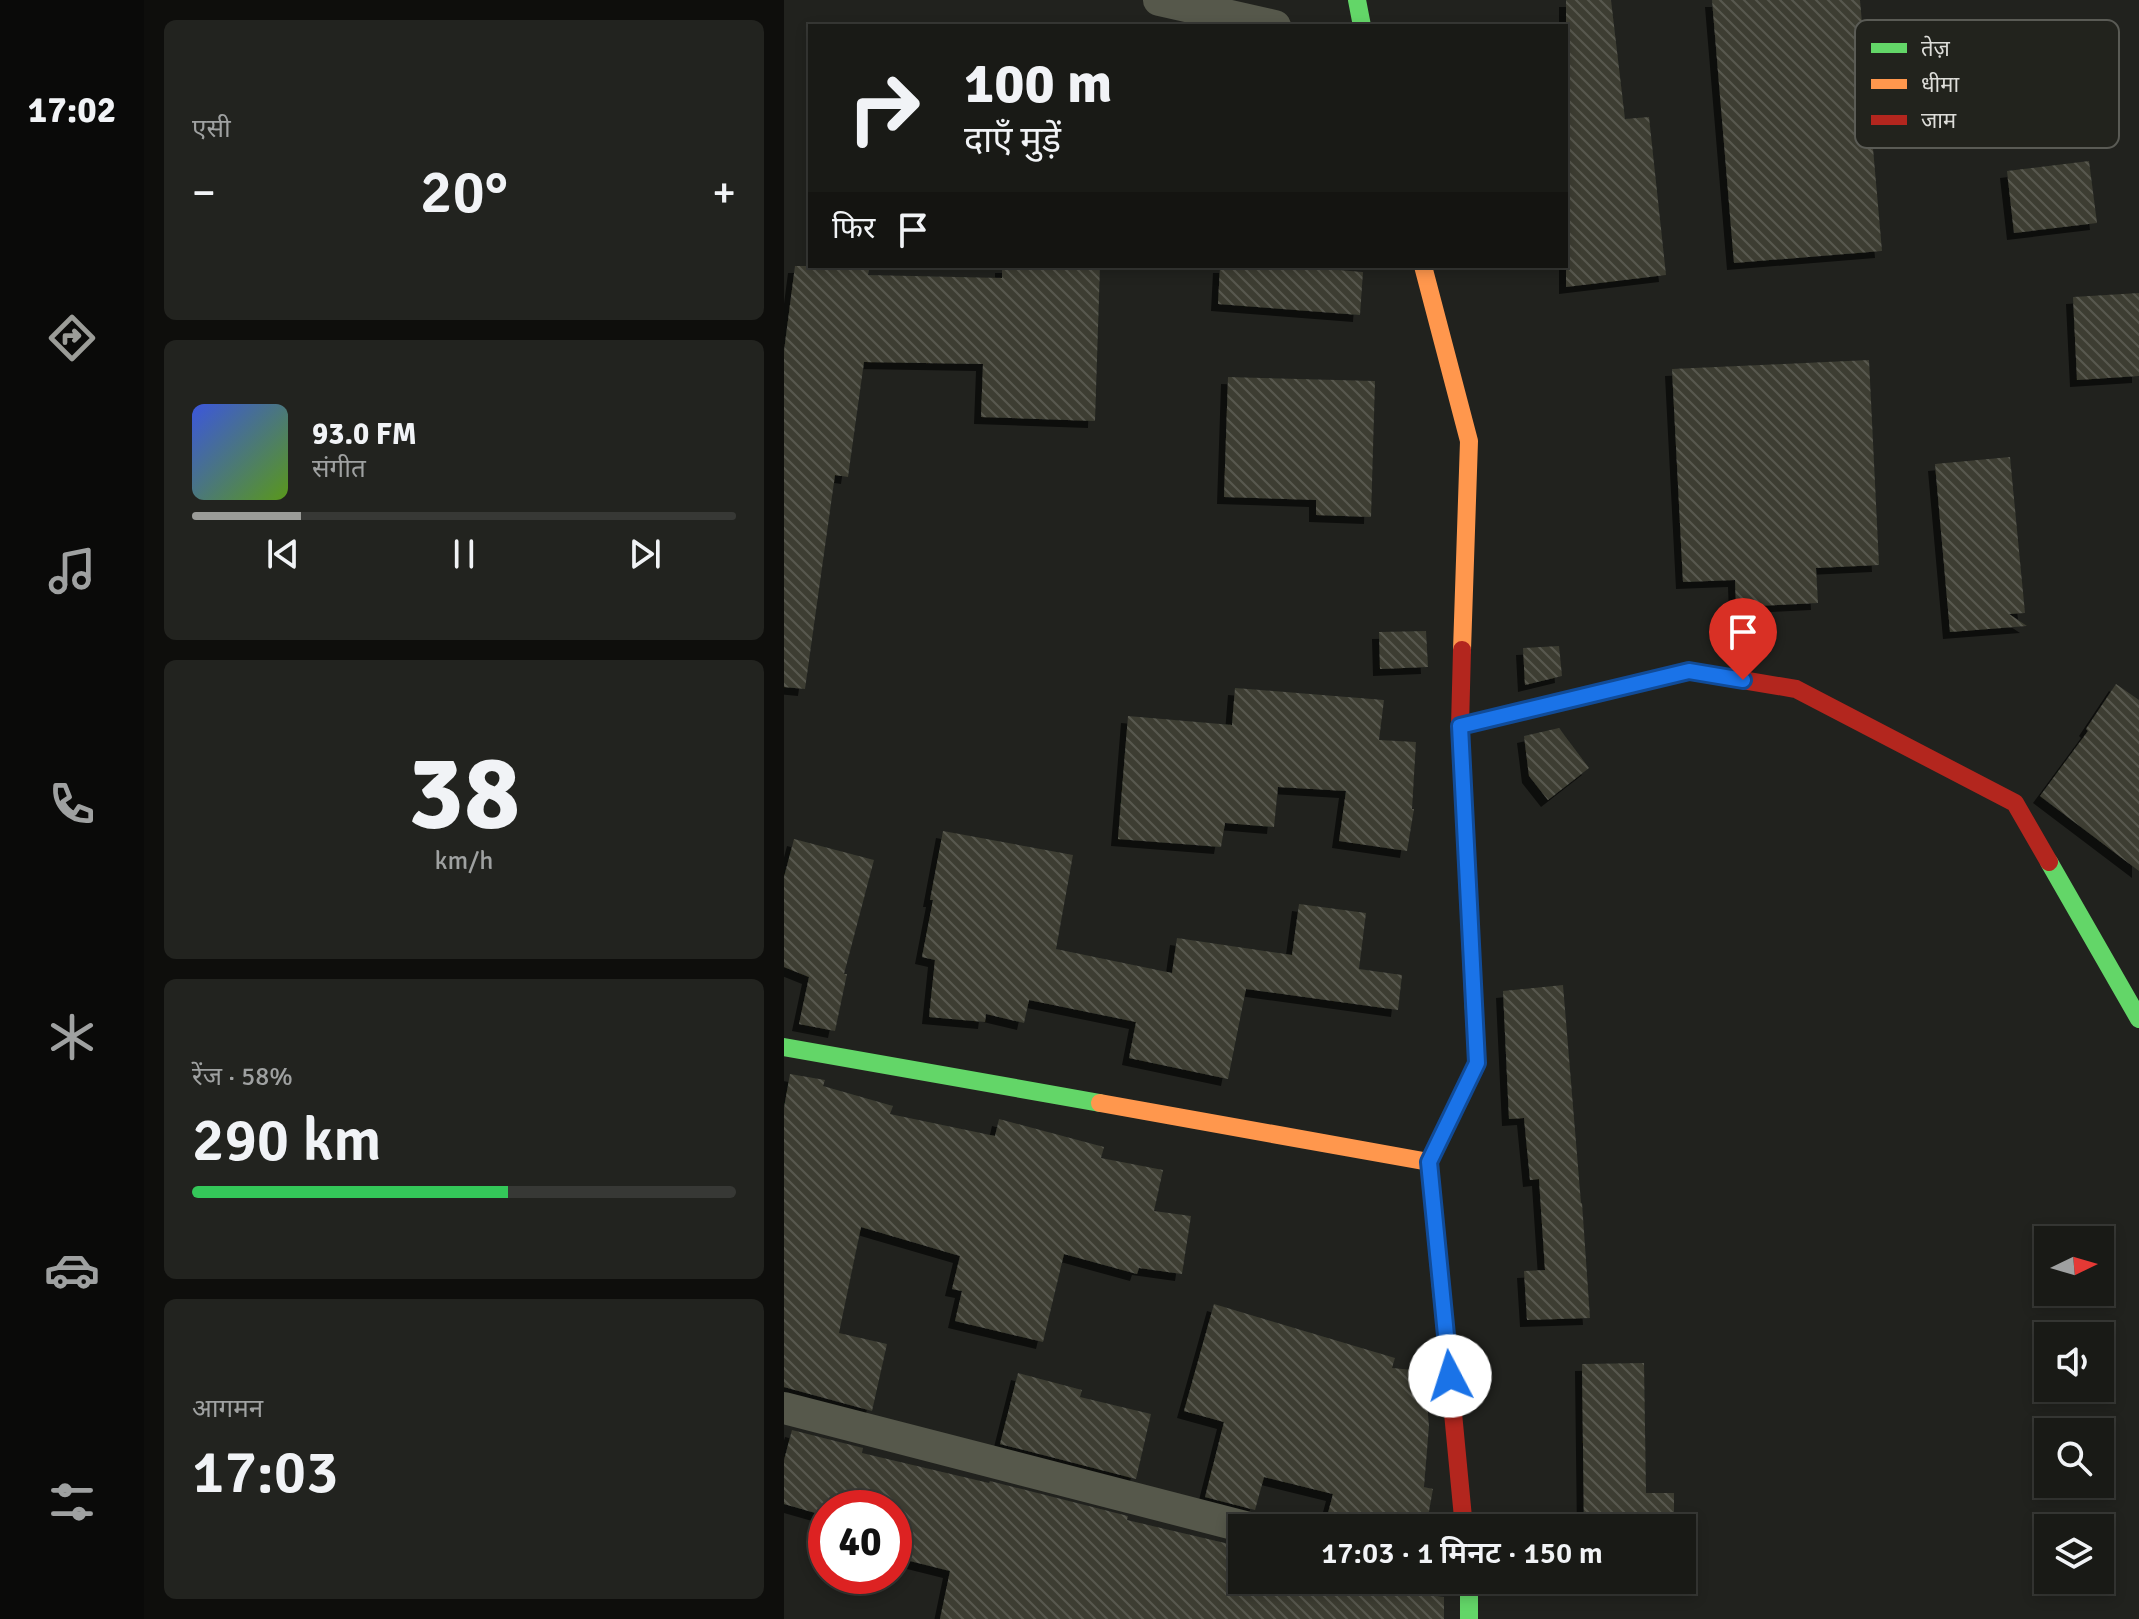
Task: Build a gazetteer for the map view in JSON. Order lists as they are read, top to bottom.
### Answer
{
  "legend": ["तेज़", "धीमा", "जाम"],
  "north": "right",
  "page": {
    "tabs": "17:02",
    "tile": [
      "एसी",
      ["38", "km/h"],
      ["रेंज · 58%", "290 km"],
      ["आगमन", "17:03"]
    ],
    "turn": ["100 m", "दाएँ मुड़ें"],
    "heat": ["−", "20°", "+"],
    "then": "फिर",
    "song": ["93.0 FM", "संगीत"],
    "limit": "40",
    "trip": "17:03 · 1 मिनट · 150 m"
  }
}
